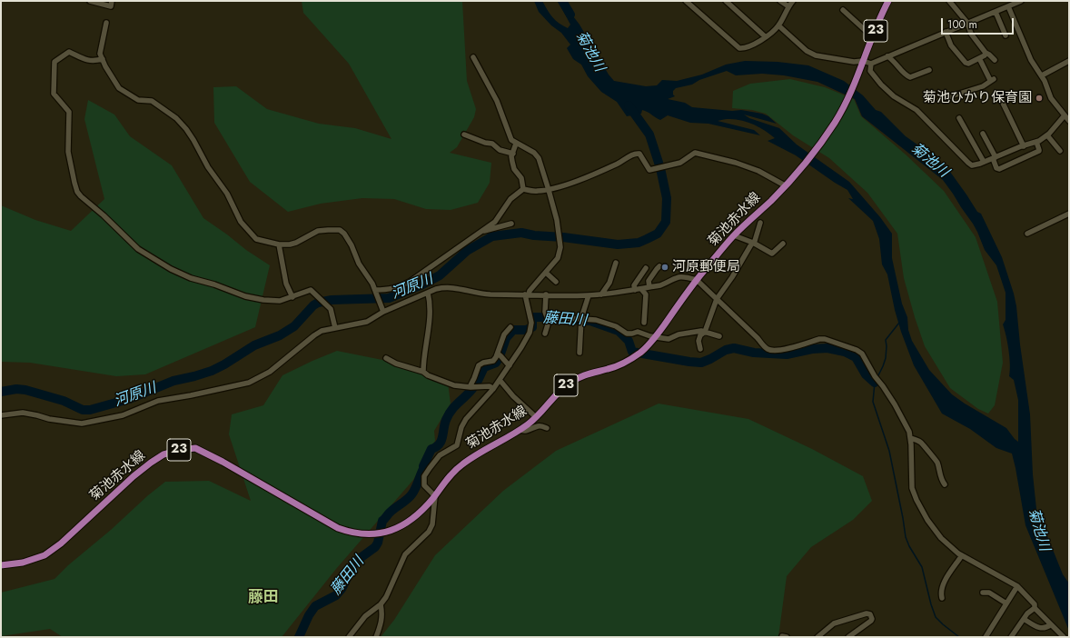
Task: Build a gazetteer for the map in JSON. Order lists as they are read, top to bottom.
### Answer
{
  "streets": {
    "main road": ["23", "菊池赤水線"]
  },
  "districts": ["藤田"],
  "water": ["菊池川", "河原川", "藤田川"],
  "places": ["菊池ひかり保育園", "河原郵便局"],
  "scale_bar": "100 m"
}
